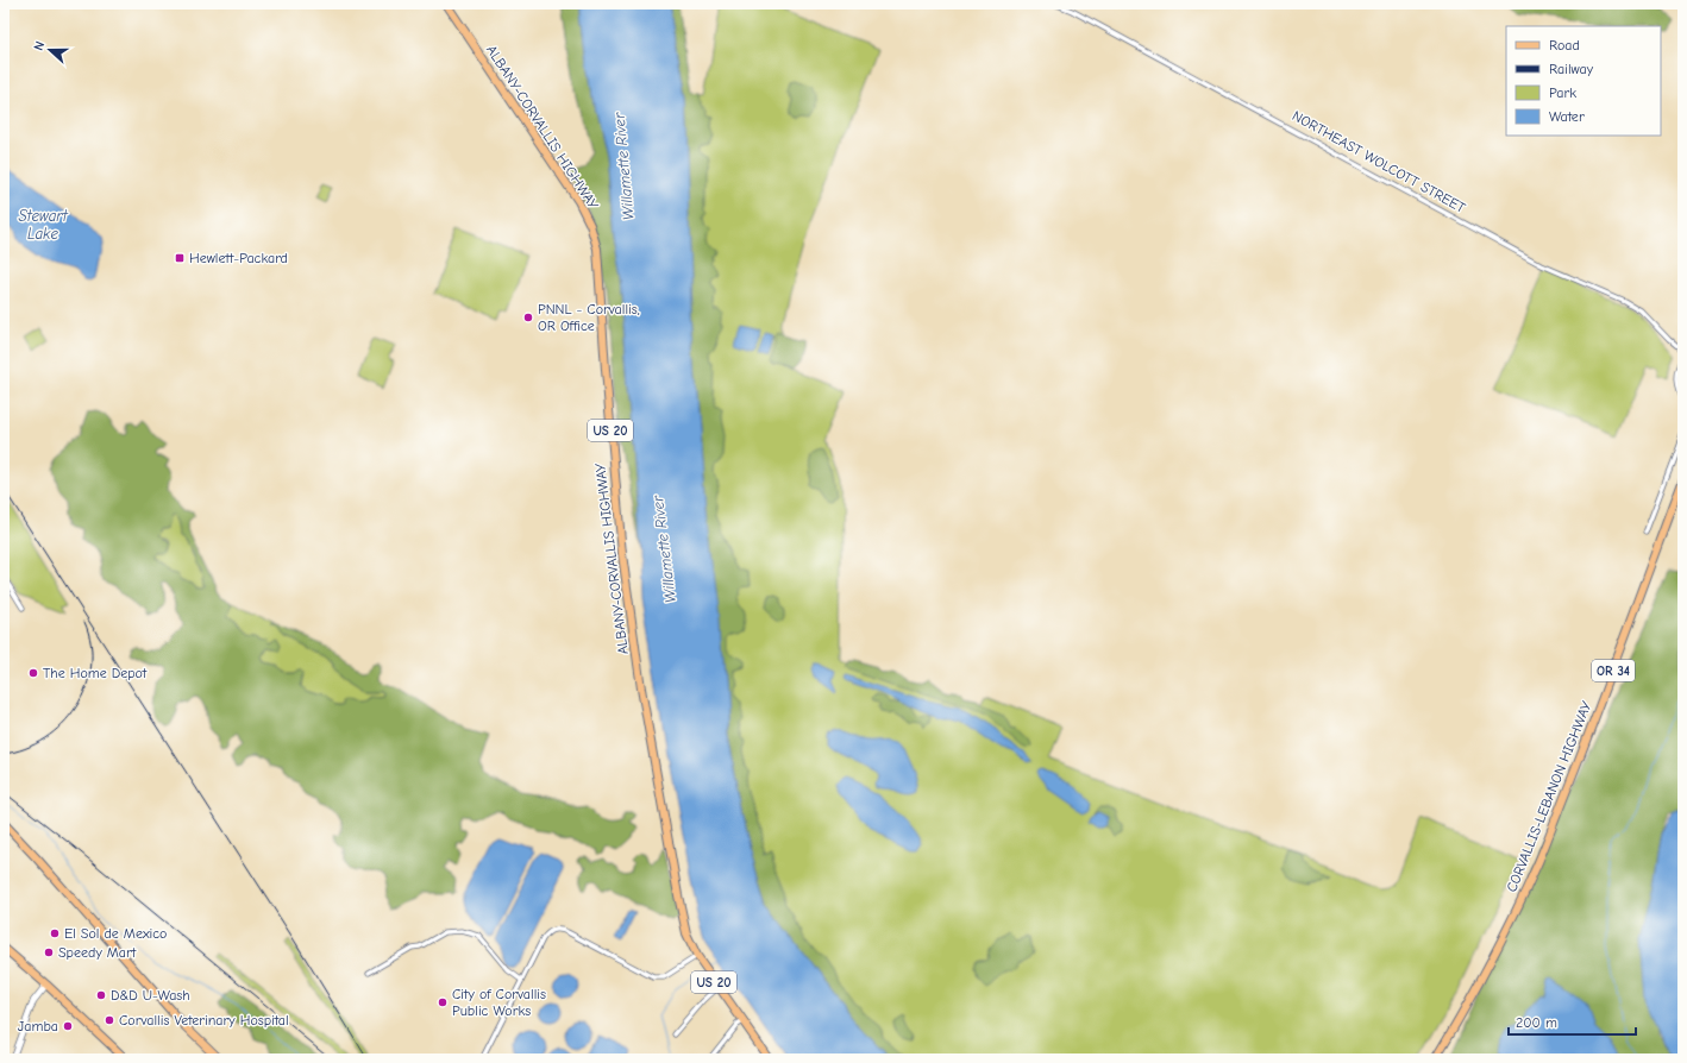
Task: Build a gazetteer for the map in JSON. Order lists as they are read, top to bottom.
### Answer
{
  "streets": {
    "main road": [
      "ALBANY-CORVALLIS HIGHWAY",
      "US 20",
      "OR 34",
      "CORVALLIS-LEBANON HIGHWAY"
    ],
    "street": ["NORTHEAST WOLCOTT STREET"]
  },
  "crossings": [
    ["ALBANY-CORVALLIS HIGHWAY", "US 20"]
  ],
  "water": ["Willamette River", "Stewart Lake"],
  "places": {
    "transit": ["Hewlett-Packard"],
    "other": [
      "PNNL - Corvallis, OR Office",
      "The Home Depot",
      "El Sol de Mexico",
      "Speedy Mart",
      "D&D U-Wash",
      "City of Corvallis Public Works",
      "Corvallis Veterinary Hospital",
      "Jamba"
    ]
  },
  "legend": [
    "Road",
    "Railway",
    "Park",
    "Water"
  ],
  "scale_bar": "200 m",
  "north": "left"
}
